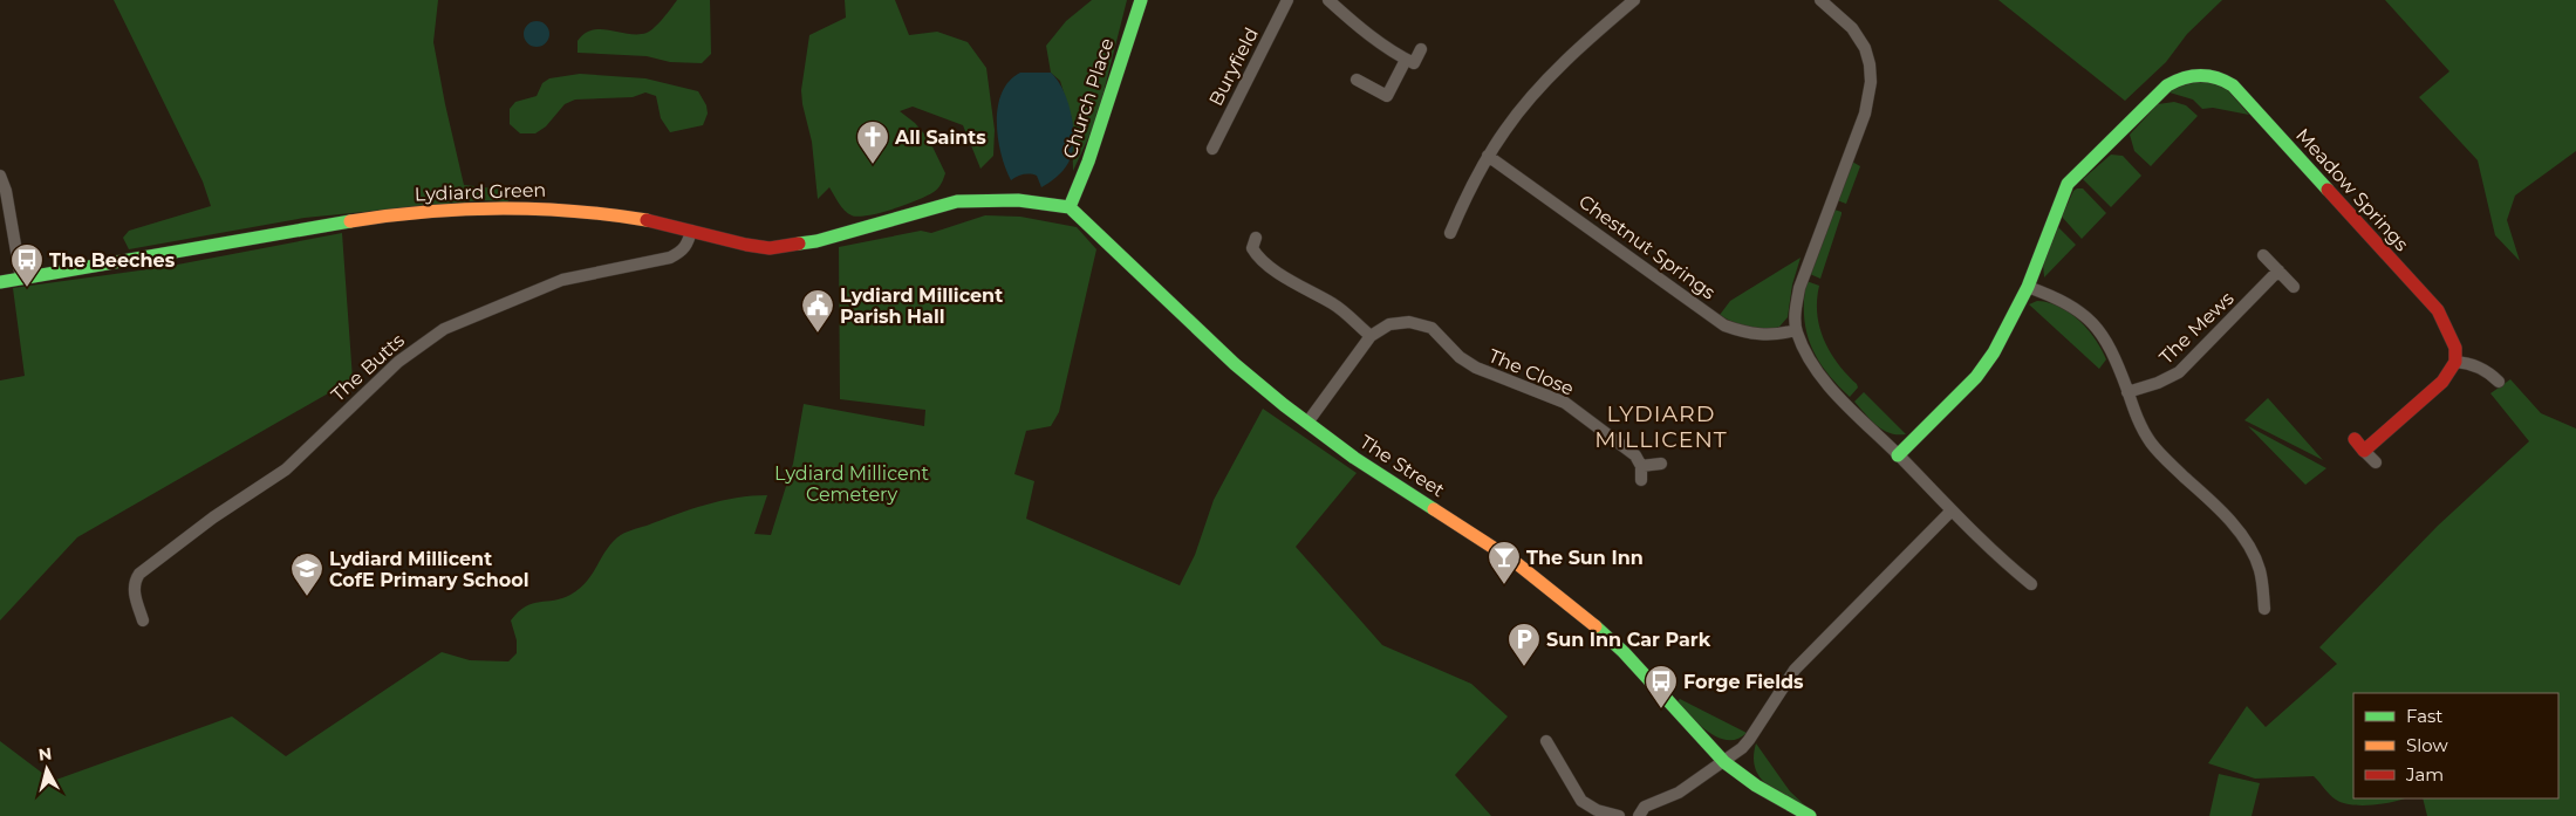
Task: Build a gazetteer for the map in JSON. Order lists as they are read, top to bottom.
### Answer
{
  "streets": {
    "street": [
      "Buryfield",
      "Church Place",
      "Meadow Springs",
      "Lydiard Green",
      "Chestnut Springs",
      "The Mews",
      "The Butts",
      "The Close",
      "The Street"
    ]
  },
  "crossings": [
    ["Church Place", "Lydiard Green"],
    ["Church Place", "The Street"],
    ["Lydiard Green", "The Butts"],
    ["Lydiard Green", "The Street"],
    ["The Close", "The Street"]
  ],
  "districts": ["LYDIARD MILLICENT"],
  "parks": ["Lydiard Millicent Cemetery"],
  "places": {
    "church": ["All Saints"],
    "bus stop": ["The Beeches", "Forge Fields"],
    "public building": ["Lydiard Millicent Parish Hall"],
    "bar": ["The Sun Inn"],
    "school or university": ["Lydiard Millicent CofE Primary School"],
    "parking": ["Sun Inn Car Park"]
  },
  "legend": ["Fast", "Slow", "Jam"],
  "north": "top"
}
